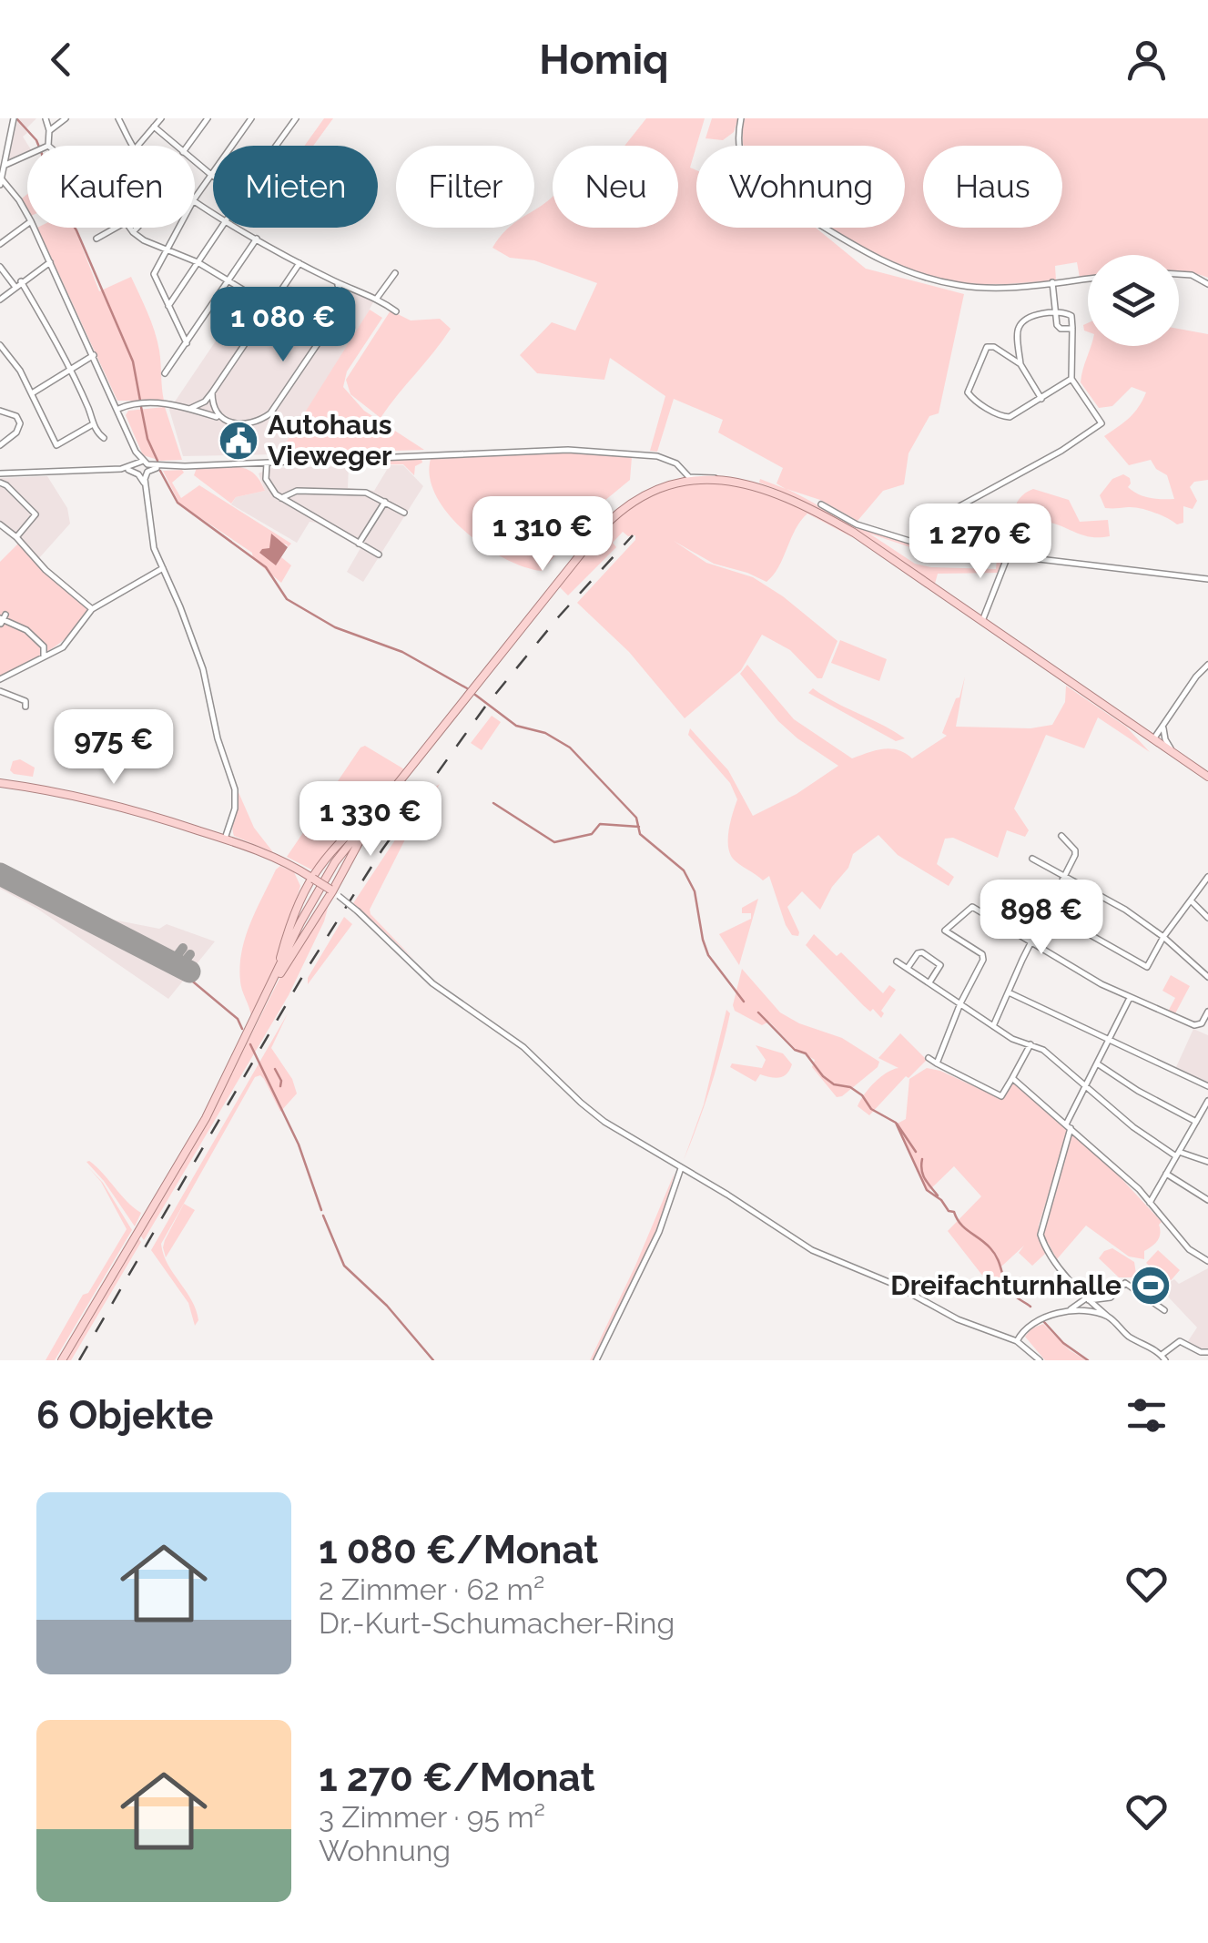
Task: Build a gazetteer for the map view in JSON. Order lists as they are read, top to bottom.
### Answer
{
  "places": {
    "public building": ["Autohaus Vieweger"],
    "sports": ["Dreifachturnhalle"]
  },
  "page": {
    "header": "Homiq",
    "chip": [
      "Kaufen",
      "Mieten",
      "Filter",
      "Neu",
      "Wohnung",
      "Haus"
    ],
    "price": [
      "1 080 €",
      "1 310 €",
      "1 270 €",
      "975 €",
      "1 330 €",
      "898 €"
    ],
    "heading": "6 Objekte",
    "list": [
      {
        "name": "1 080 €/Monat",
        "note": "2 Zimmer · 62 m² · Dr.-Kurt-Schumacher-Ring"
      },
      {
        "name": "1 270 €/Monat",
        "note": "3 Zimmer · 95 m² · Wohnung"
      }
    ]
  }
}
